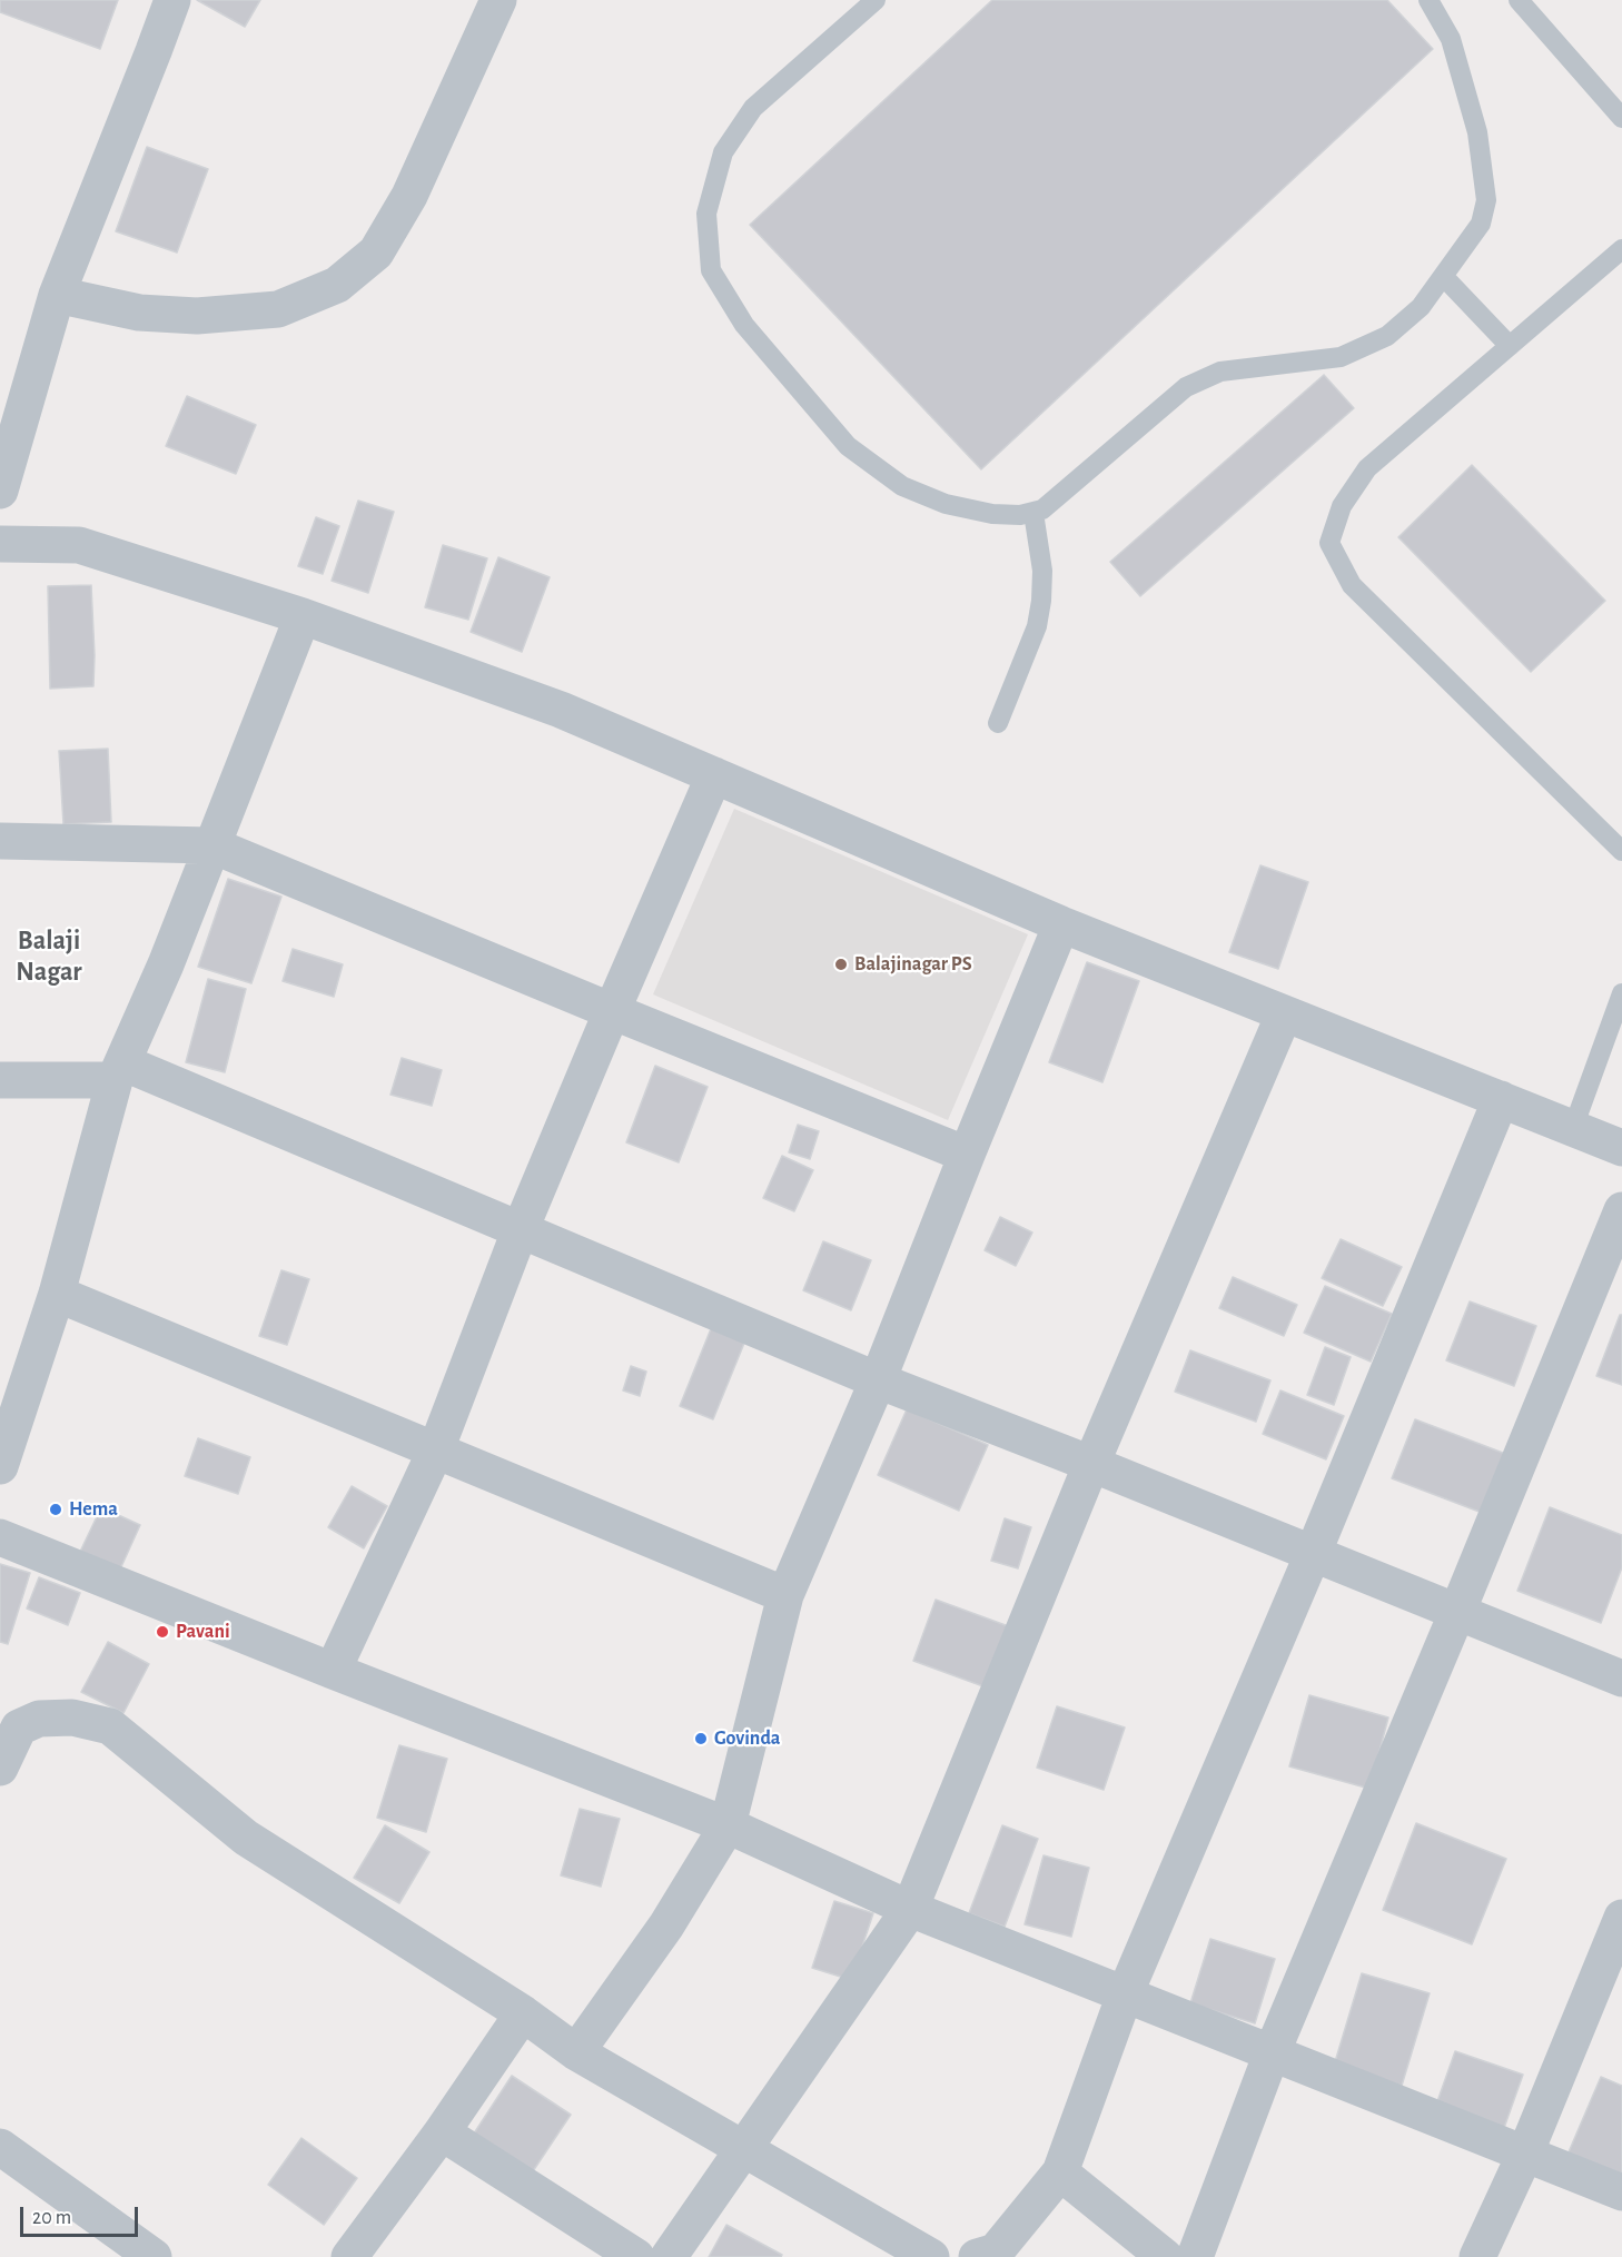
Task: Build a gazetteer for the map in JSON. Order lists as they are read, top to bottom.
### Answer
{
  "districts": ["Balaji Nagar"],
  "places": [
    "Balajinagar PS",
    "Hema",
    "Pavani",
    "Govinda"
  ],
  "scale_bar": "20 m"
}
